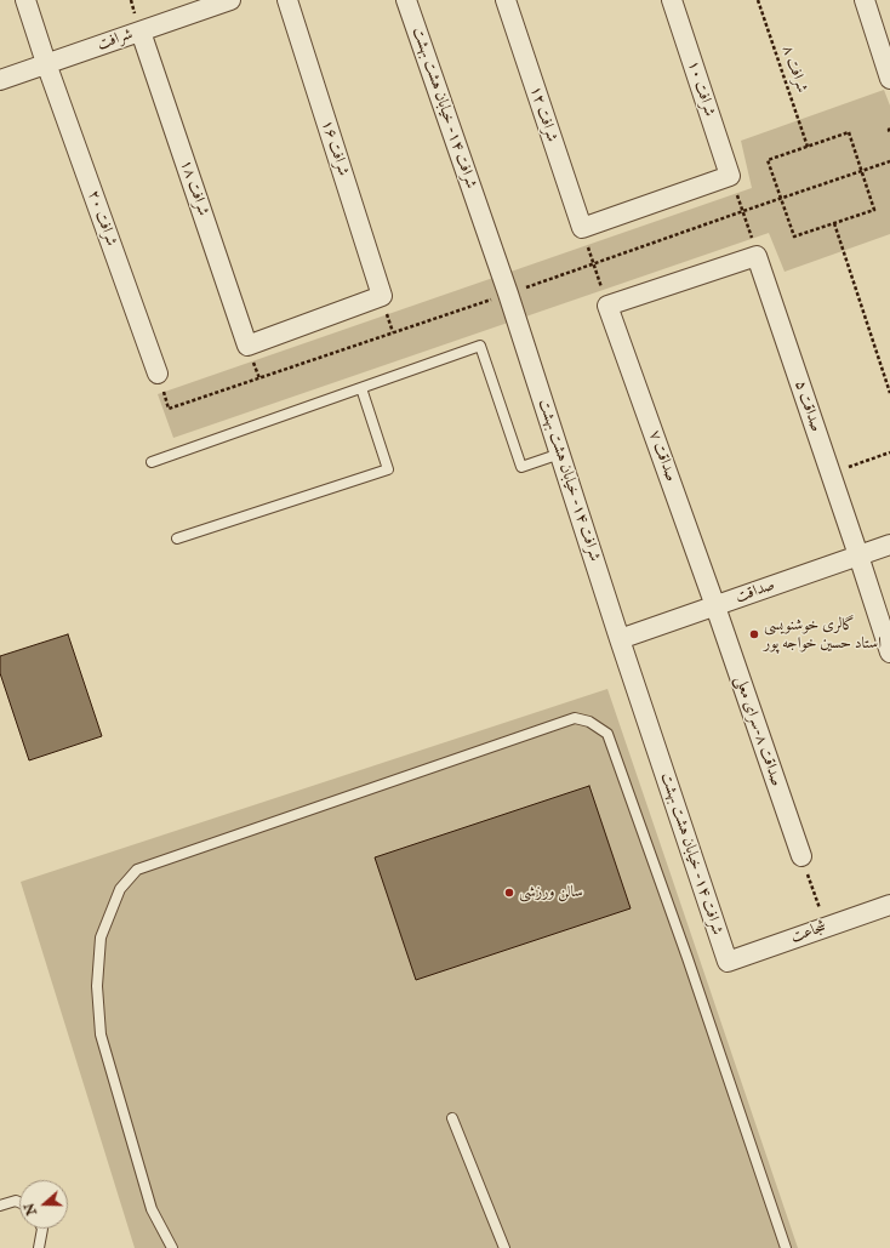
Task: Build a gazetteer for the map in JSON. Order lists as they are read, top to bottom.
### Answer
{
  "streets": {
    "street": [
      "شرافت",
      "شرافت ۱۰",
      "شرافت ۱۴- خیابان هشت بهشت",
      "شرافت ۱۲",
      "شرافت ۱۶",
      "شرافت ۱۸",
      "شرافت ۲۰",
      "صداقت ۵",
      "صداقت ۷",
      "صداقت",
      "صداقت ۸-سرای معلی",
      "شجاعت"
    ],
    "path": ["شرافت ۸"]
  },
  "crossings": [
    ["شرافت", "شرافت ۱۸"],
    ["شرافت", "شرافت ۲۰"],
    ["شرافت ۱۴- خیابان هشت بهشت", "صداقت"],
    ["شرافت ۱۴- خیابان هشت بهشت", "شجاعت"],
    ["شرافت ۱۶", "شرافت ۱۸"],
    ["صداقت ۵", "صداقت"],
    ["صداقت ۷", "صداقت"],
    ["صداقت ۷", "صداقت ۸-سرای معلی"],
    ["صداقت", "صداقت ۸-سرای معلی"]
  ],
  "places": ["گالری خوشنویسی استاد حسین خواجه پور", "سالن ورزشی"],
  "north": "left"
}
